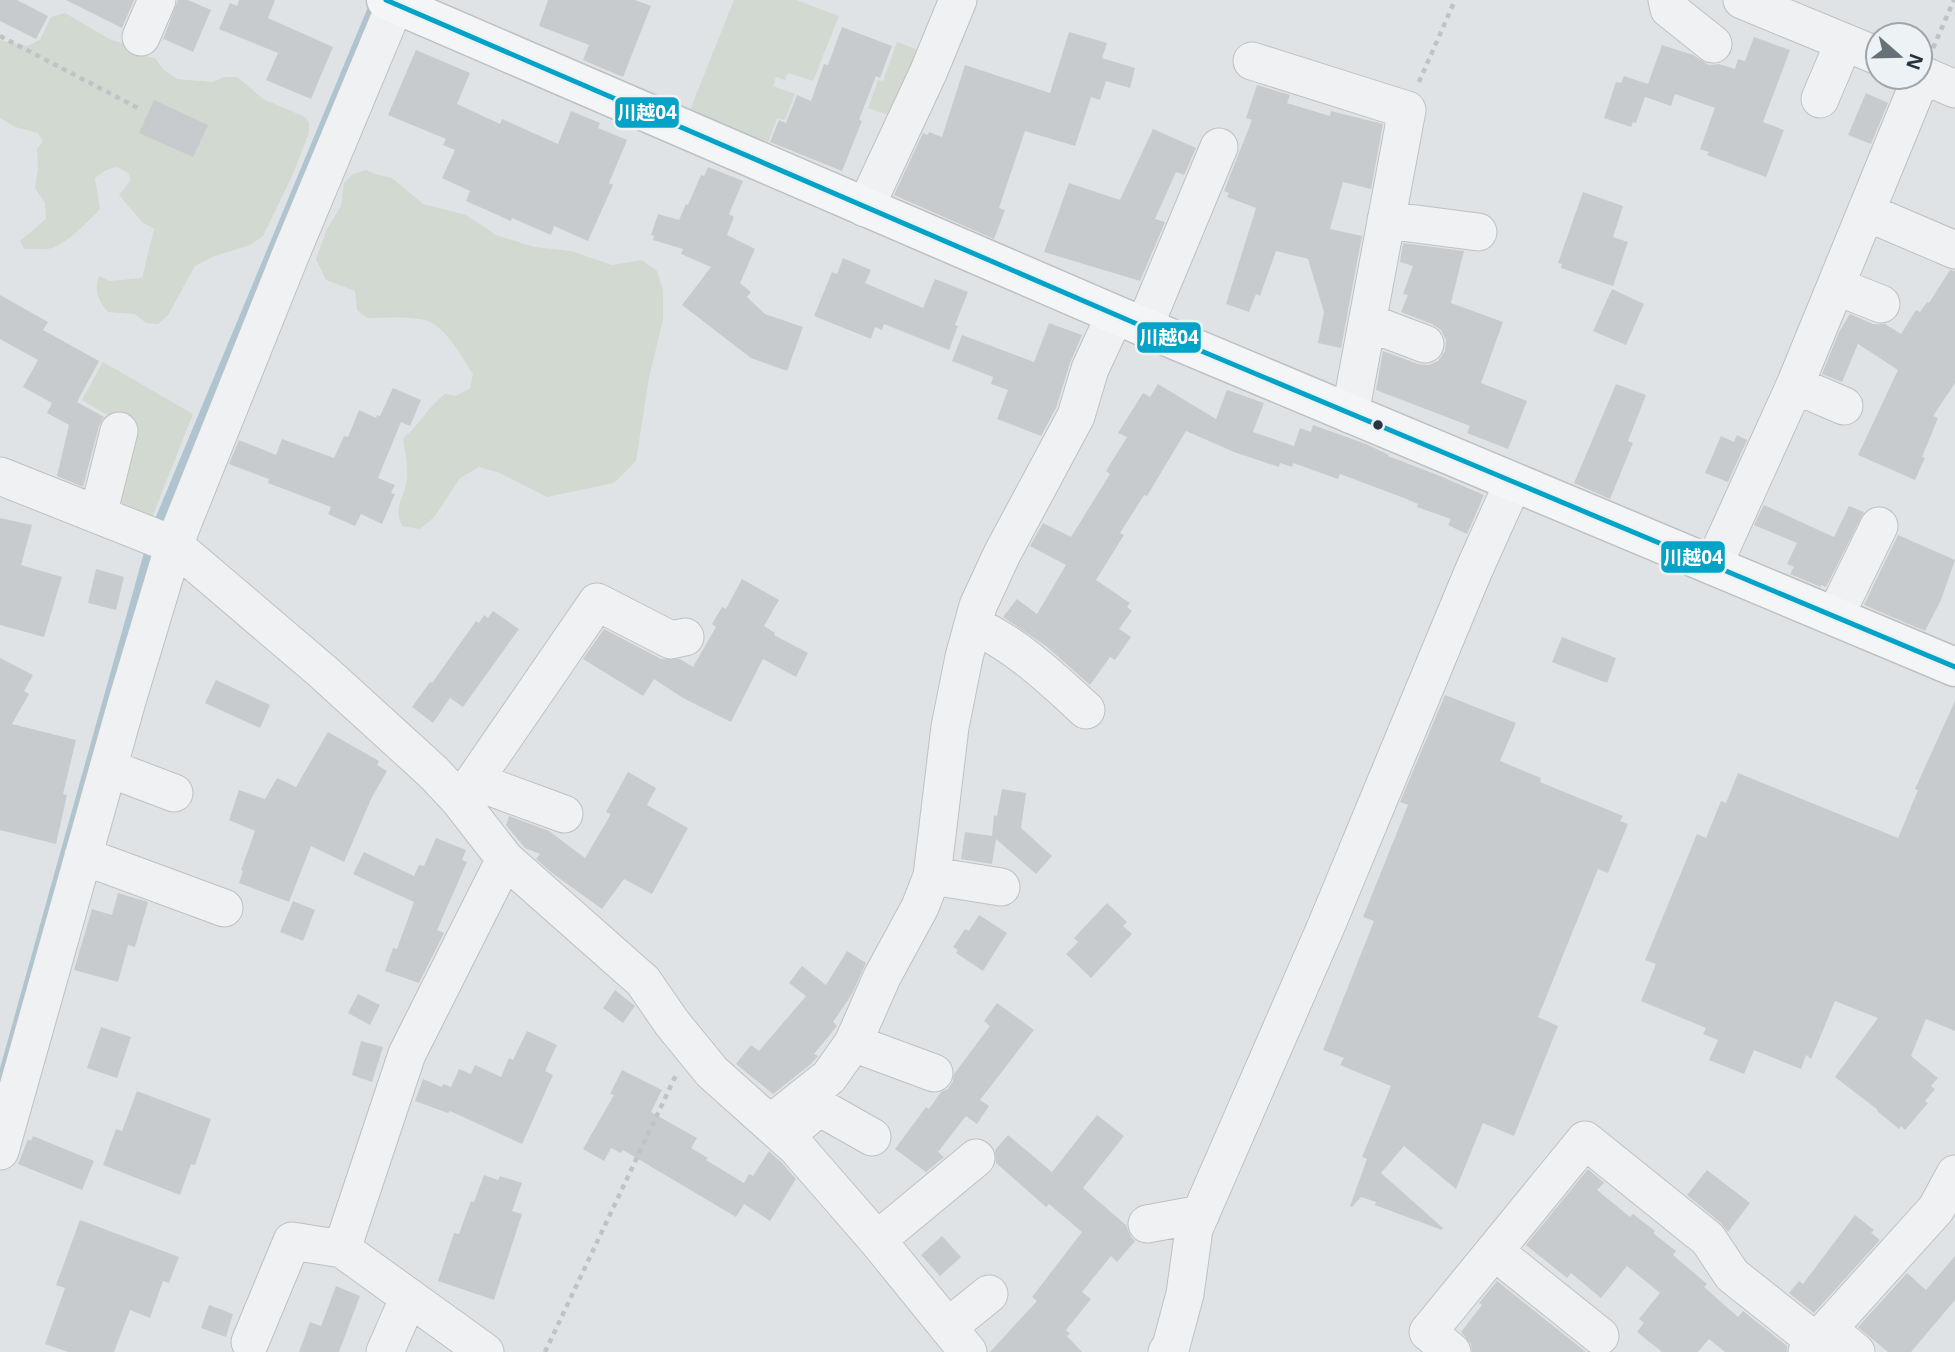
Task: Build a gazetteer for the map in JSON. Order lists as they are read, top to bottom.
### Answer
{
  "lines": ["transit line 川越04"],
  "north": "right"
}
